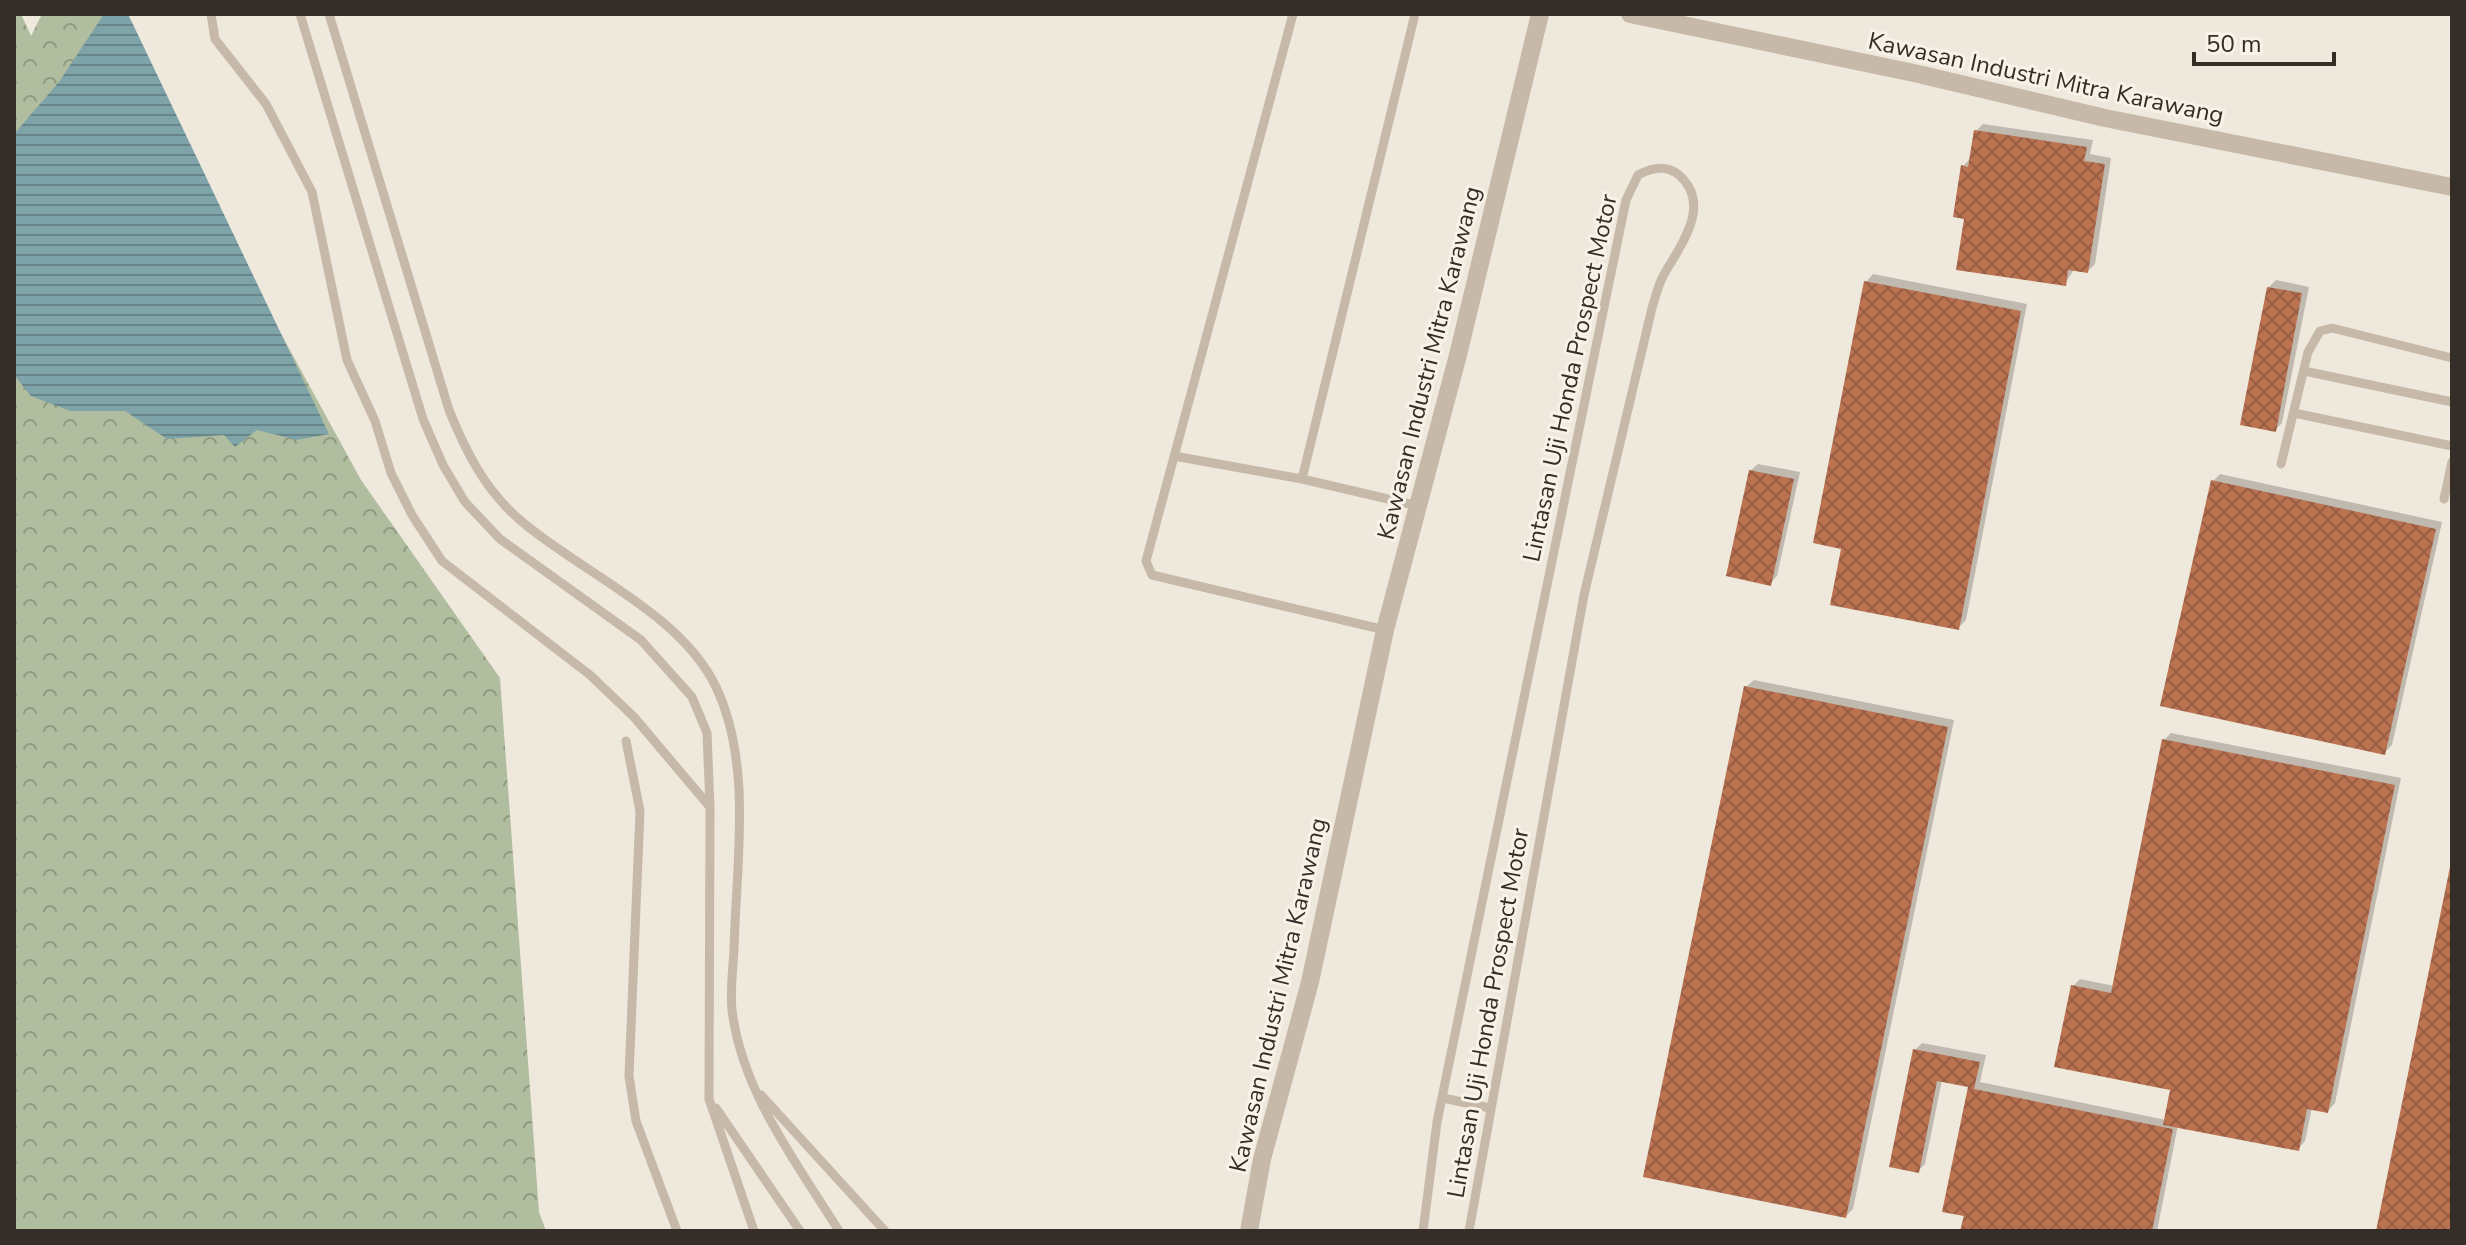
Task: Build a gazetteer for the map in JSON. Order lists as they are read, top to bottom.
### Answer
{
  "streets": {
    "street": ["Kawasan Industri Mitra Karawang"],
    "lane": ["Lintasan Uji Honda Prospect Motor"]
  },
  "scale_bar": "50 m"
}
